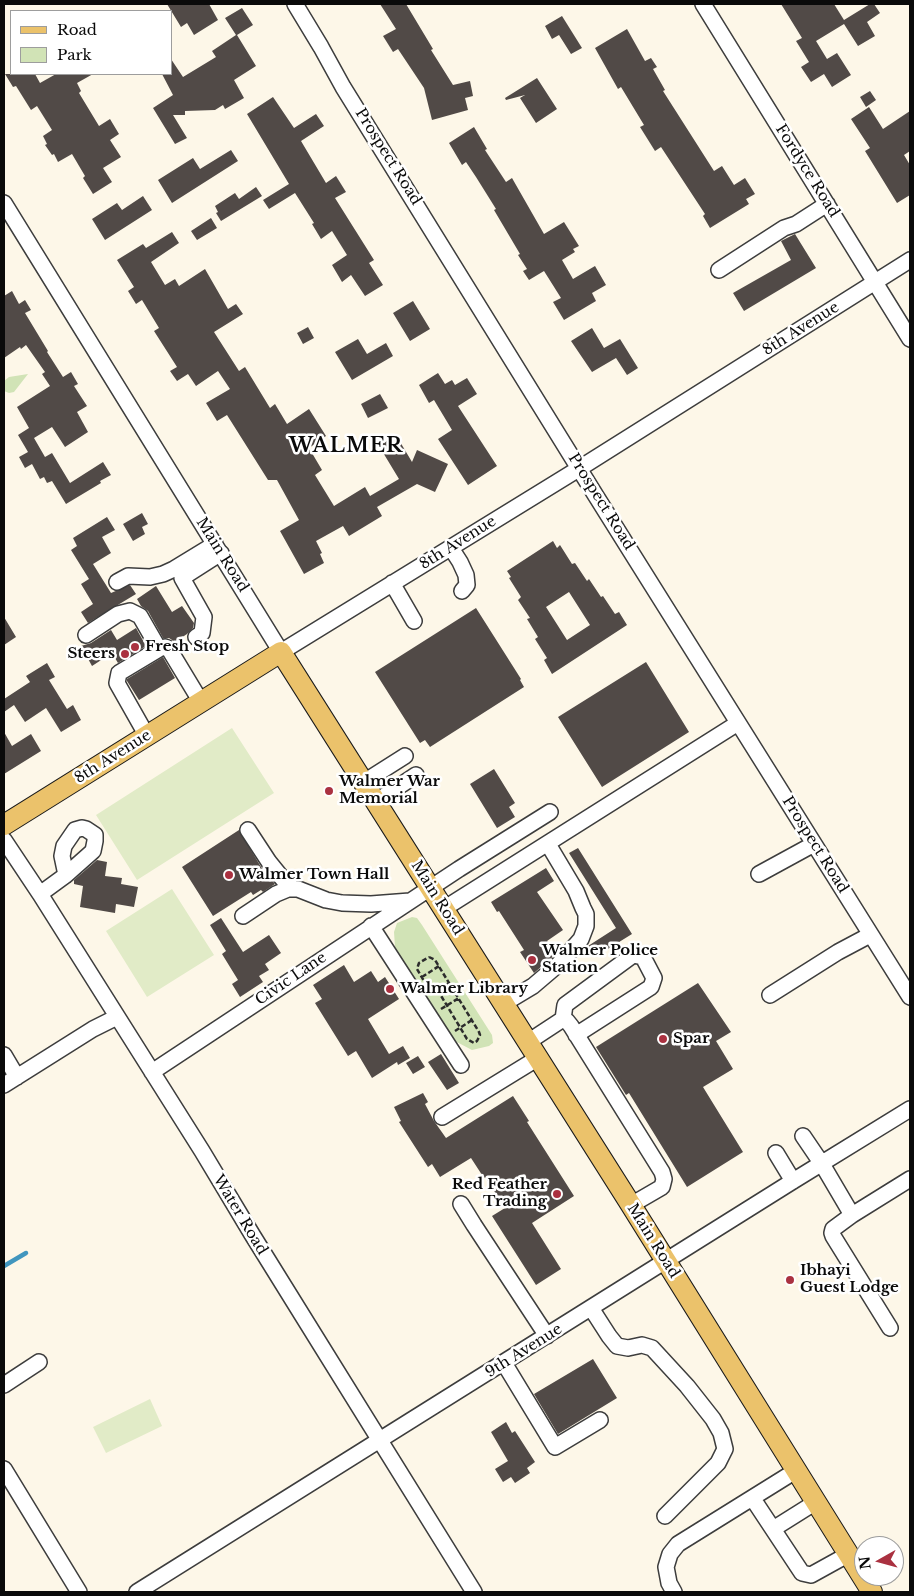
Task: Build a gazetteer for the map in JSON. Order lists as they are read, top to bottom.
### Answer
{
  "streets": {
    "main road": ["8th Avenue", "Main Road"],
    "street": [
      "Prospect Road",
      "Fordyce Road",
      "Civic Lane",
      "Water Road",
      "9th Avenue"
    ]
  },
  "crossings": [
    ["Prospect Road", "8th Avenue"],
    ["Fordyce Road", "8th Avenue"],
    ["8th Avenue", "Main Road"],
    ["Main Road", "Civic Lane"],
    ["Main Road", "9th Avenue"],
    ["Civic Lane", "Water Road"],
    ["Water Road", "9th Avenue"]
  ],
  "districts": ["WALMER"],
  "places": [
    "Fresh Stop",
    "Steers",
    "Walmer War Memorial",
    "Walmer Town Hall",
    "Walmer Police Station",
    "Walmer Library",
    "Spar",
    "Red Feather Trading",
    "Ibhayi Guest Lodge"
  ],
  "legend": ["Road", "Park"],
  "north": "left"
}
